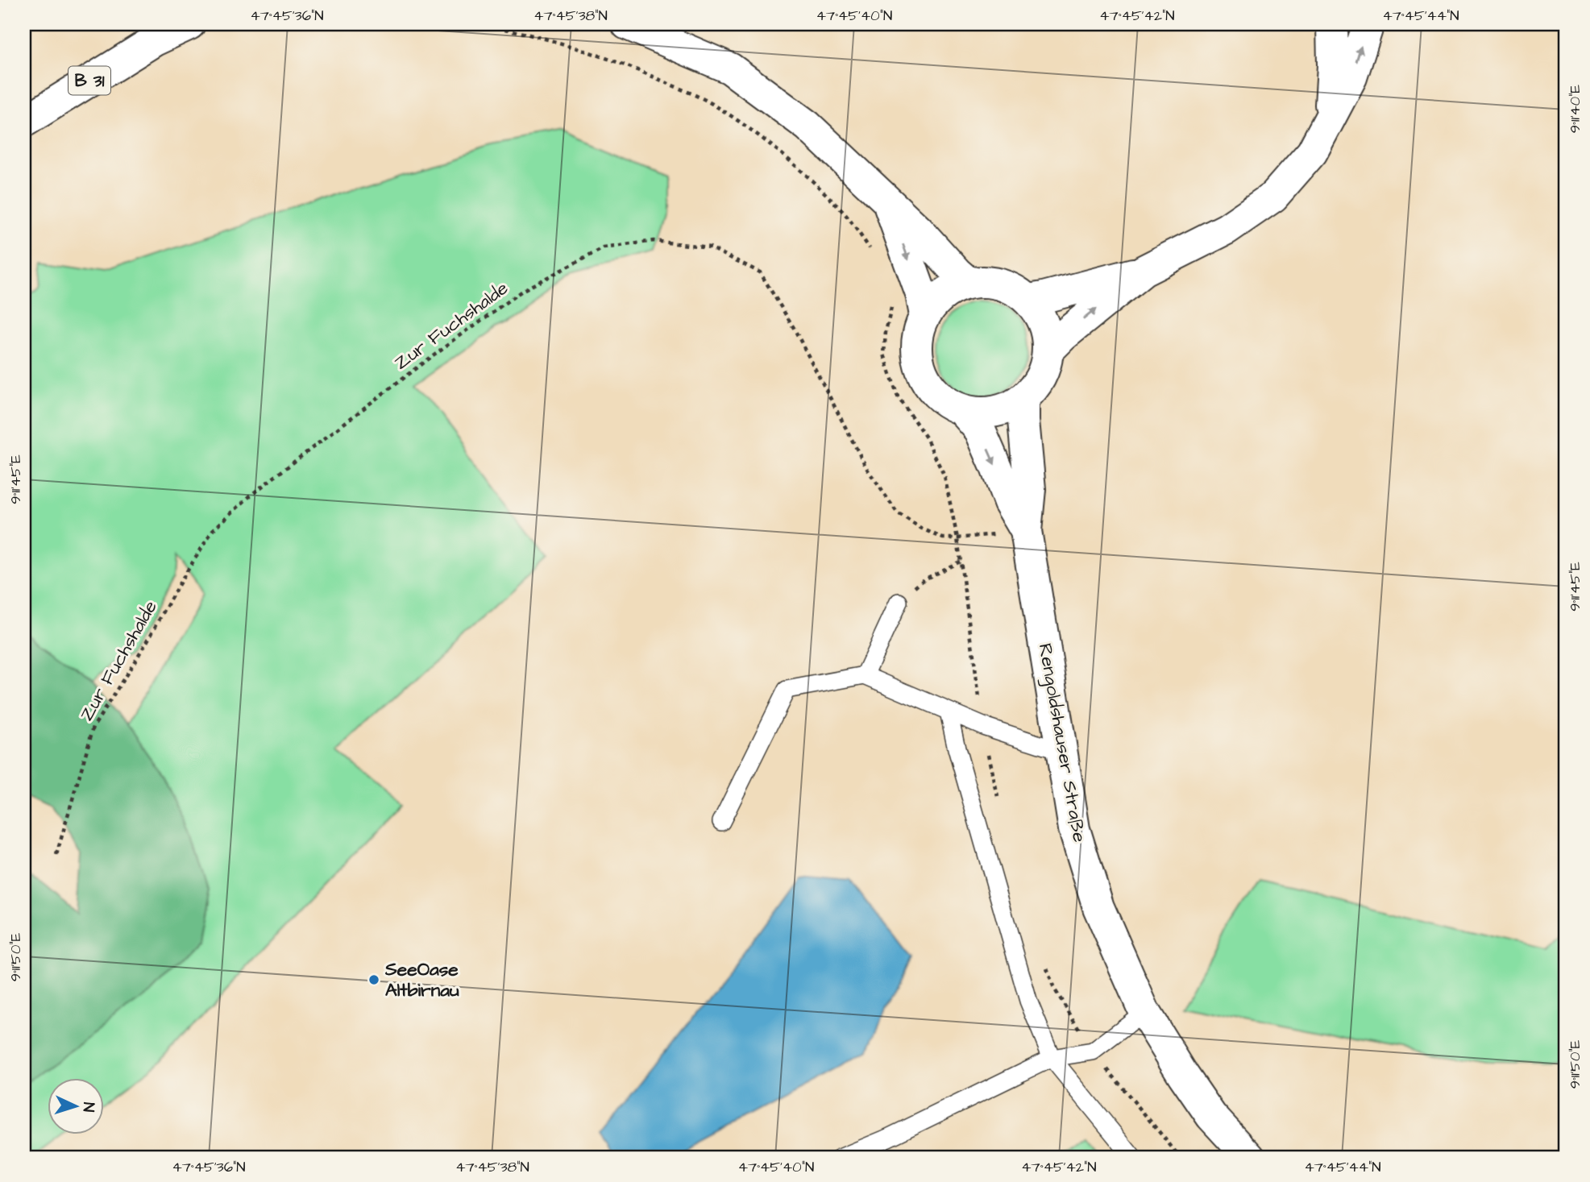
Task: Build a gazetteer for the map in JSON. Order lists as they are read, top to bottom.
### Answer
{
  "streets": {
    "street": ["B 31", "Rengoldshauser Straße"],
    "path": ["Zur Fuchshalde"]
  },
  "places": ["SeeOase Altbirnau"],
  "north": "right",
  "coordinates": [
    "47°45'36\"N",
    "47°45'38\"N",
    "47°45'40\"N",
    "47°45'42\"N",
    "47°45'44\"N",
    "9°11'40\"E",
    "9°11'45\"E",
    "9°11'50\"E"
  ]
}
